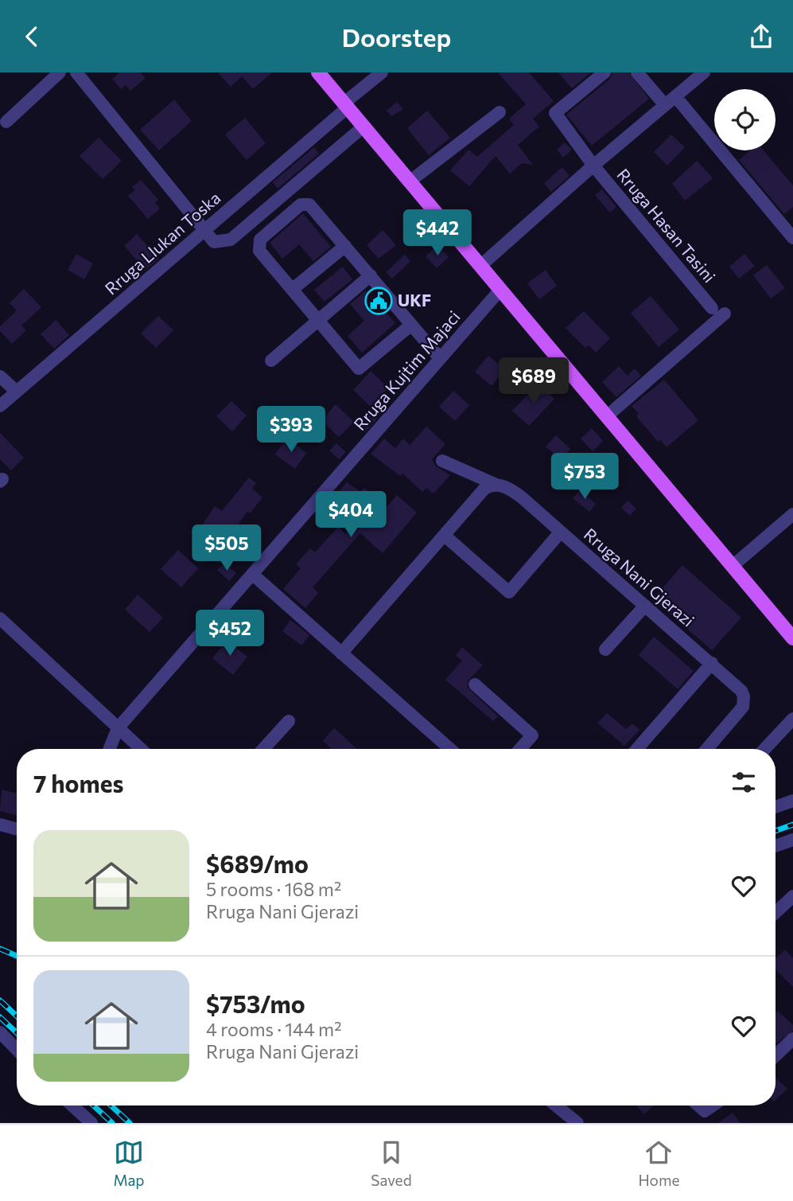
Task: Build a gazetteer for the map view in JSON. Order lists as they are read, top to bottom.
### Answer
{
  "streets": {
    "street": [
      "Rruga Hasan Tasini",
      "Rruga Llukan Toska",
      "Rruga Kujtim Majaci",
      "Rruga Nani Gjerazi"
    ]
  },
  "places": {
    "public building": ["UKF"]
  },
  "page": {
    "header": "Doorstep",
    "price": [
      "$442",
      "$689",
      "$393",
      "$753",
      "$404",
      "$505",
      "$452"
    ],
    "heading": "7 homes",
    "list": [
      {
        "name": "$689/mo",
        "note": "5 rooms · 168 m² · Rruga Nani Gjerazi"
      },
      {
        "name": "$753/mo",
        "note": "4 rooms · 144 m² · Rruga Nani Gjerazi"
      }
    ],
    "tabs": ["Map", "Saved", "Home"]
  }
}
